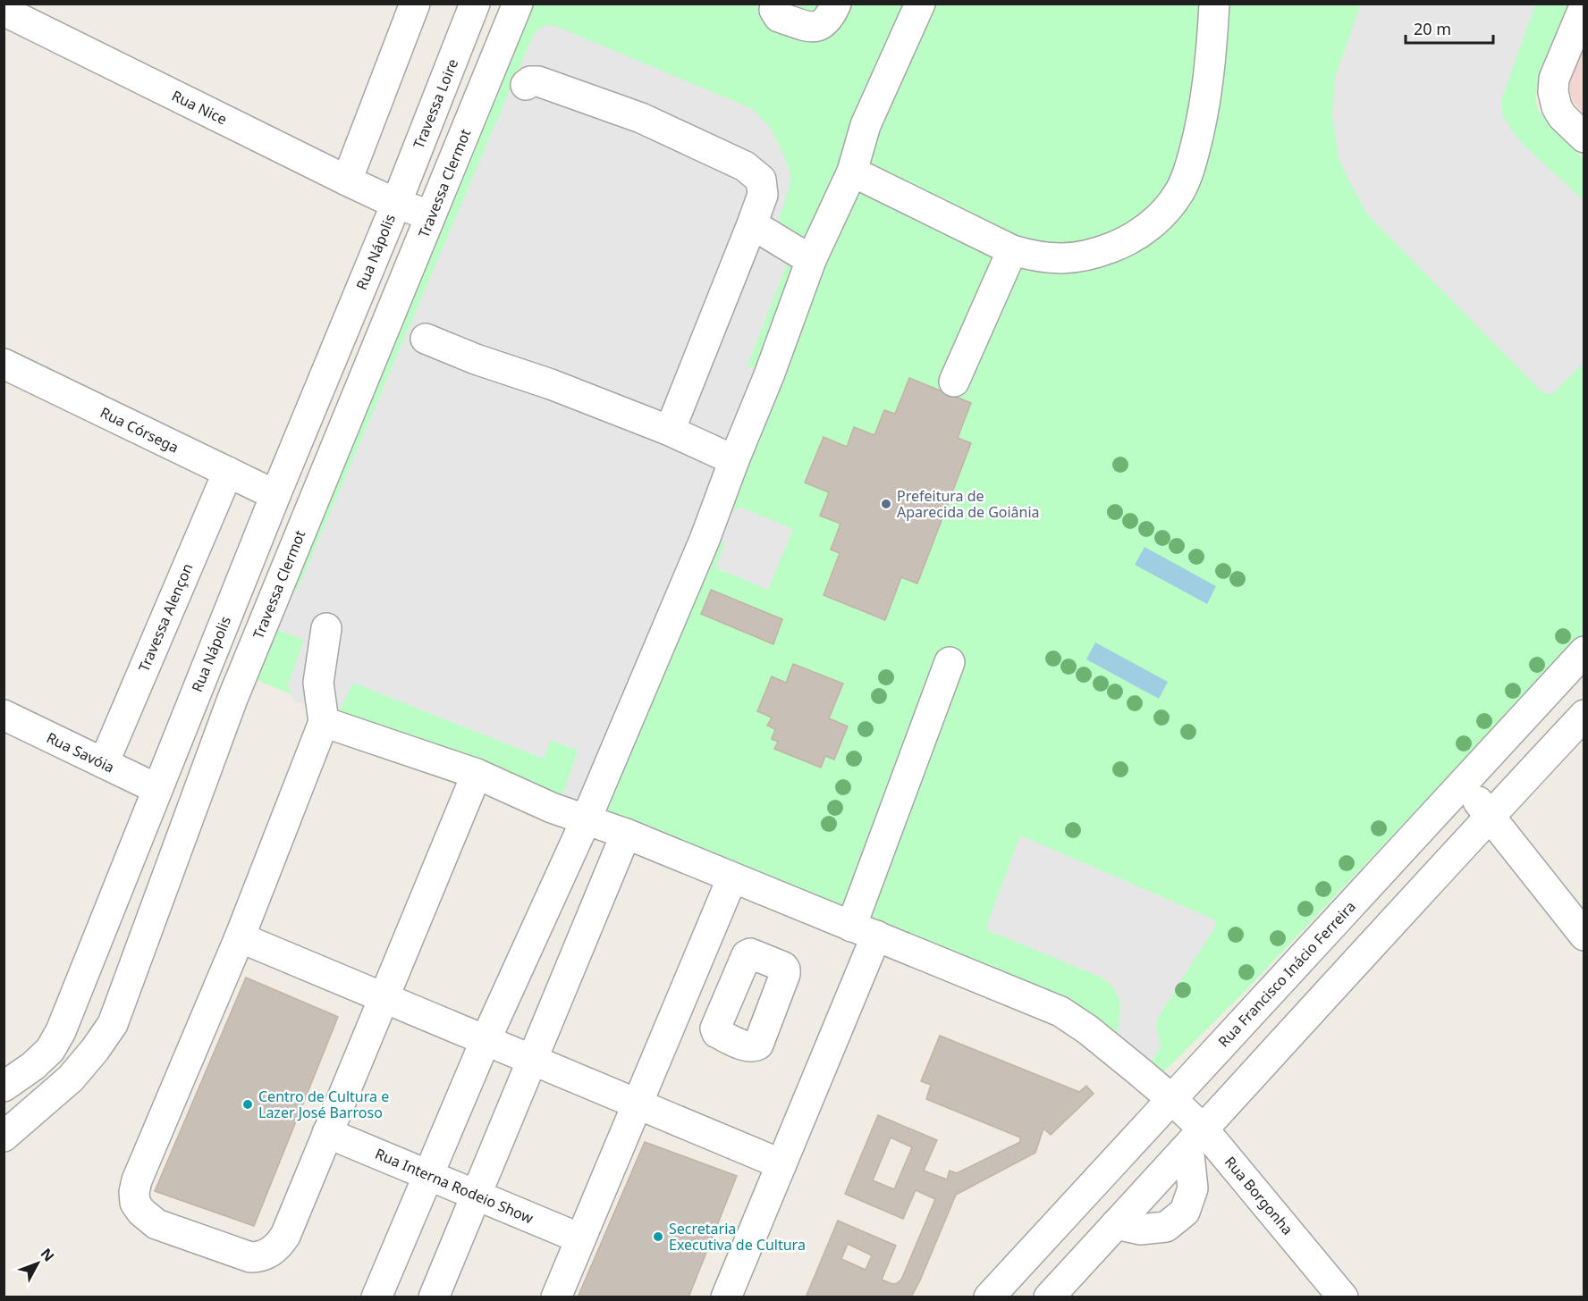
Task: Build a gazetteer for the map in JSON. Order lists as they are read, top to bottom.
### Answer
{
  "streets": {
    "street": [
      "Travessa Loire",
      "Rua Nice",
      "Travessa Clermot",
      "Rua Nápolis",
      "Rua Córsega",
      "Travessa Alençon",
      "Rua Savóia",
      "Rua Francisco Inácio Ferreira",
      "Rua Interna Rodeio Show",
      "Rua Borgonha"
    ]
  },
  "crossings": [
    ["Travessa Loire", "Rua Nice"],
    ["Travessa Loire", "Rua Nápolis"],
    ["Rua Nice", "Travessa Clermot"],
    ["Rua Nice", "Rua Nápolis"],
    ["Rua Nápolis", "Rua Córsega"],
    ["Rua Nápolis", "Rua Savóia"],
    ["Rua Córsega", "Travessa Alençon"],
    ["Travessa Alençon", "Rua Savóia"],
    ["Rua Francisco Inácio Ferreira", "Rua Borgonha"]
  ],
  "places": ["Prefeitura de Aparecida de Goiânia", "Centro de Cultura e Lazer José Barroso", "Secretaria Executiva de Cultura"],
  "scale_bar": "20 m",
  "north": "top right"
}
